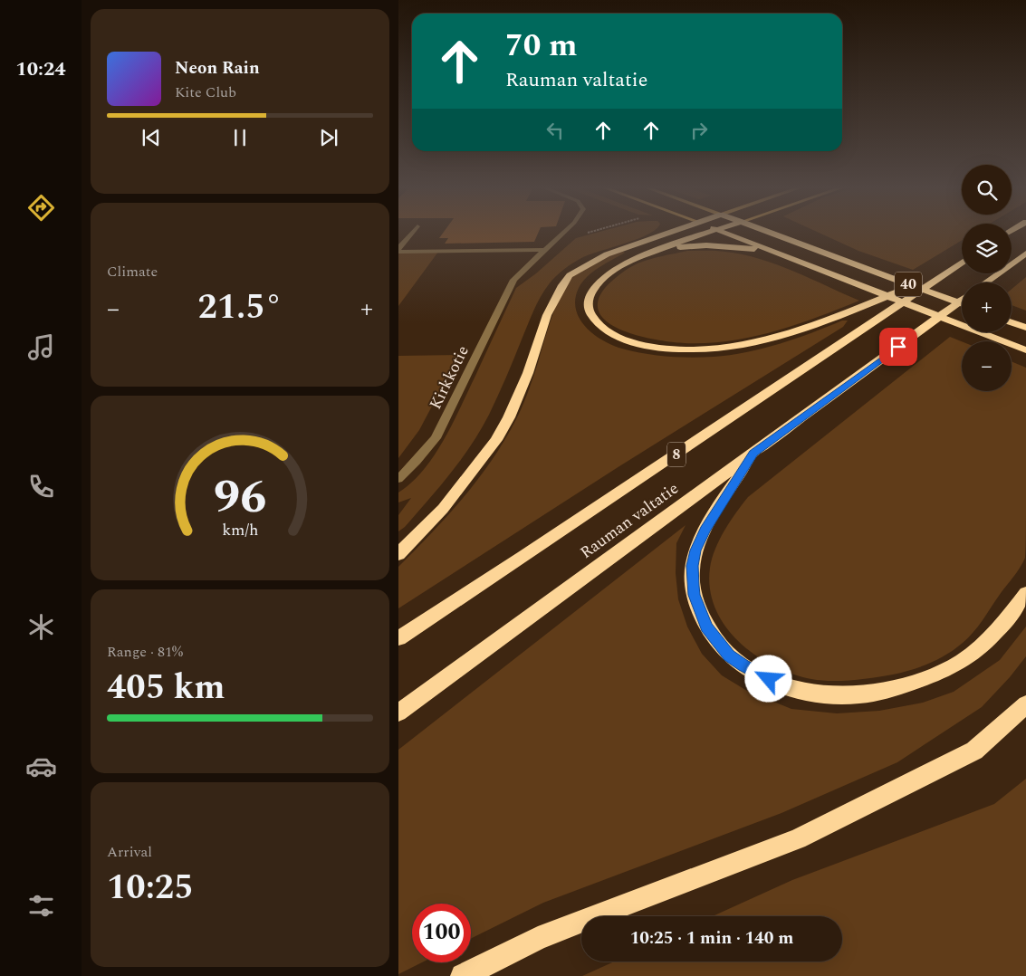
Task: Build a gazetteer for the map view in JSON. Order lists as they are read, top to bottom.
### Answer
{
  "streets": {
    "highway": ["40", "8", "Rauman valtatie"],
    "street": ["Kirkkotie"]
  },
  "page": {
    "tabs": "10:24",
    "turn": ["70 m", "Rauman valtatie"],
    "song": ["Neon Rain", "Kite Club"],
    "map_buttons": ["+", "−"],
    "tile": [
      "Climate",
      ["Range · 81%", "405 km"],
      ["Arrival", "10:25"]
    ],
    "heat": ["−", "21.5°", "+"],
    "limit": "100",
    "trip": "10:25 · 1 min · 140 m",
    "gauge": ["96", "km/h"]
  }
}
